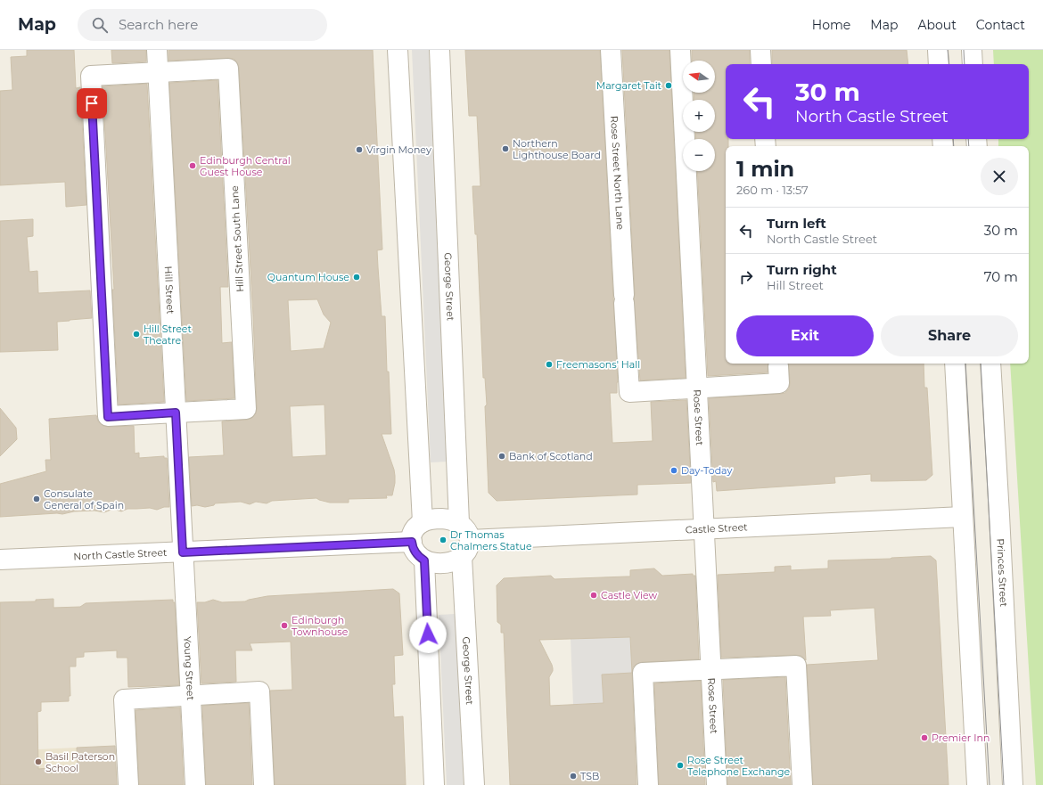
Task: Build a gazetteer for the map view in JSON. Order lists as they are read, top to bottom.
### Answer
{
  "streets": {
    "street": [
      "Rose Street North Lane",
      "Hill Street South Lane",
      "George Street",
      "Hill Street",
      "Rose Street",
      "Castle Street",
      "North Castle Street",
      "Princes Street",
      "Young Street"
    ]
  },
  "crossings": [
    ["Rose Street North Lane", "Rose Street"],
    ["Hill Street South Lane", "Hill Street"],
    ["George Street", "Castle Street"],
    ["George Street", "North Castle Street"],
    ["Hill Street", "North Castle Street"],
    ["Hill Street", "Young Street"],
    ["Rose Street", "Castle Street"],
    ["Castle Street", "North Castle Street"],
    ["North Castle Street", "Young Street"]
  ],
  "places": [
    "Margaret Tait",
    "Northern Lighthouse Board",
    "Virgin Money",
    "Edinburgh Central Guest House",
    "Quantum House",
    "Hill Street Theatre",
    "Freemasons' Hall",
    "Bank of Scotland",
    "Day-Today",
    "Consulate General of Spain",
    "Dr Thomas Chalmers Statue",
    "Castle View",
    "Edinburgh Townhouse",
    "Premier Inn",
    "Basil Paterson School",
    "Rose Street Telephone Exchange",
    "TSB"
  ],
  "north": "left",
  "page": {
    "header": "Map",
    "search": "Search here",
    "nav": [
      "Home",
      "Map",
      "About",
      "Contact"
    ],
    "map_buttons": ["+", "−"],
    "turn": ["30 m", "North Castle Street"],
    "heading": ["1 min", "260 m · 13:57"],
    "list": [
      {
        "name": "Turn left",
        "note": "North Castle Street",
        "value": "30 m"
      },
      {
        "name": "Turn right",
        "note": "Hill Street",
        "value": "70 m"
      }
    ],
    "buttons": ["Exit", "Share"]
  }
}
